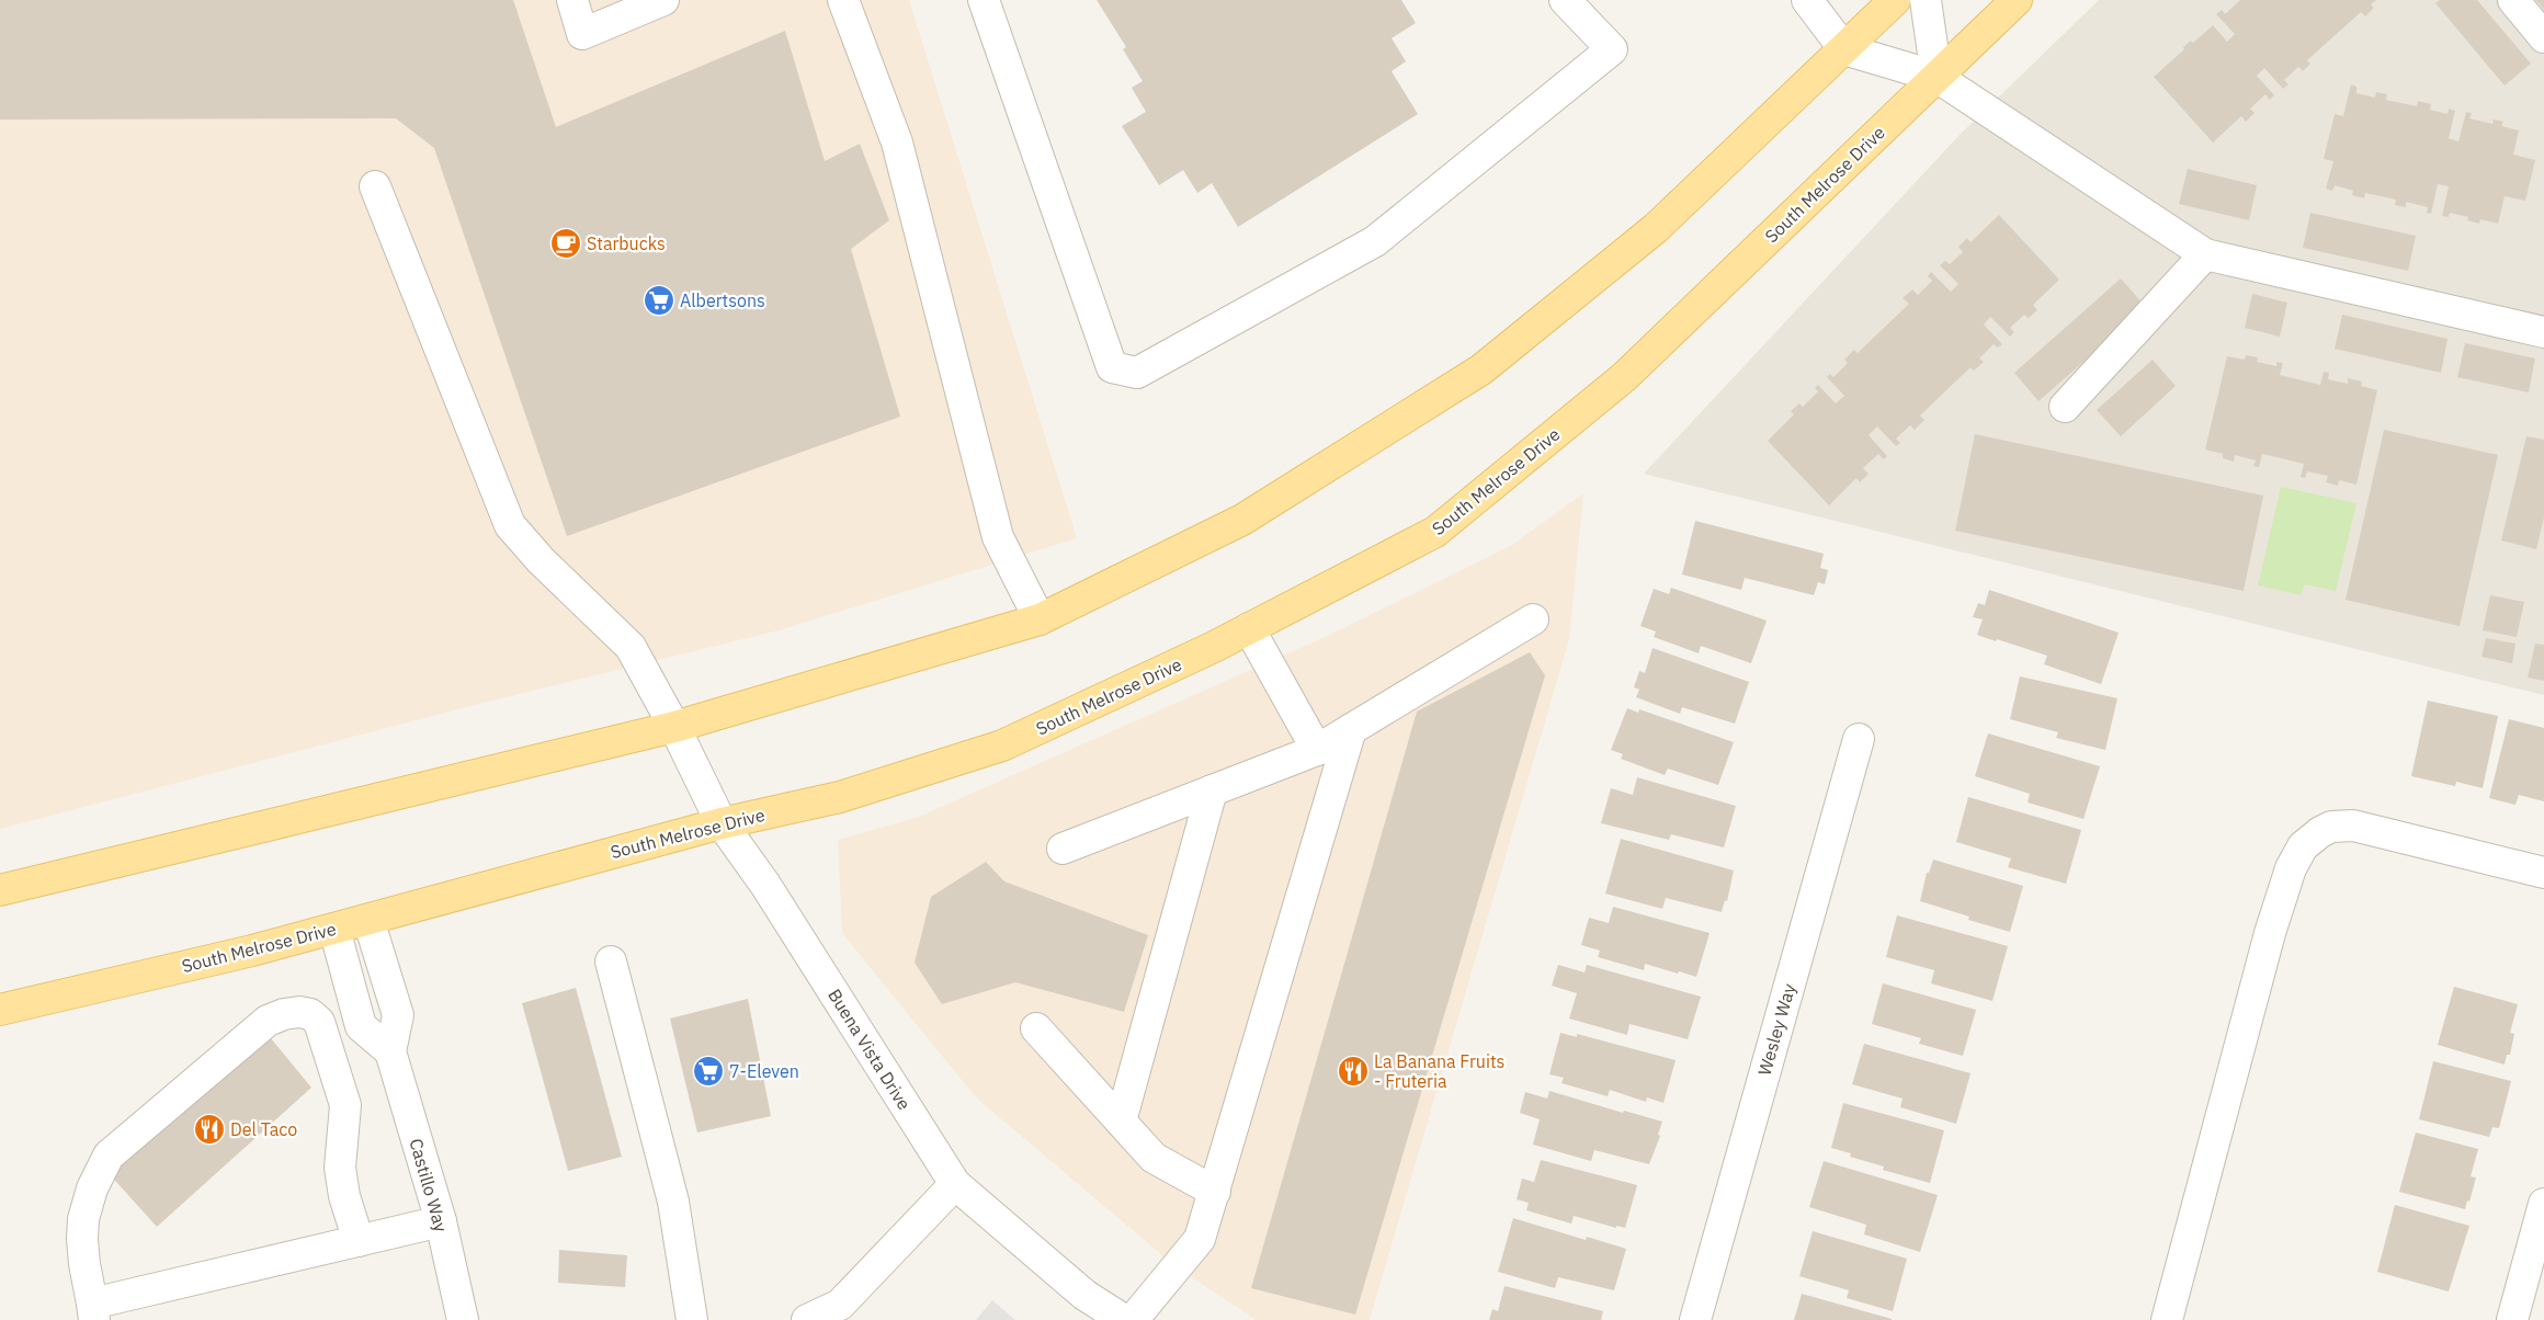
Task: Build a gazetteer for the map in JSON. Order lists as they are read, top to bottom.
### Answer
{
  "streets": {
    "main road": ["South Melrose Drive"],
    "street": ["Wesley Way", "Buena Vista Drive", "Castillo Way"]
  },
  "crossings": [
    ["South Melrose Drive", "Buena Vista Drive"],
    ["South Melrose Drive", "Castillo Way"]
  ],
  "places": {
    "cafe": ["Starbucks"],
    "supermarket": ["Albertsons", "7-Eleven"],
    "restaurant": ["La Banana Fruits - Fruteria", "Del Taco"]
  }
}
